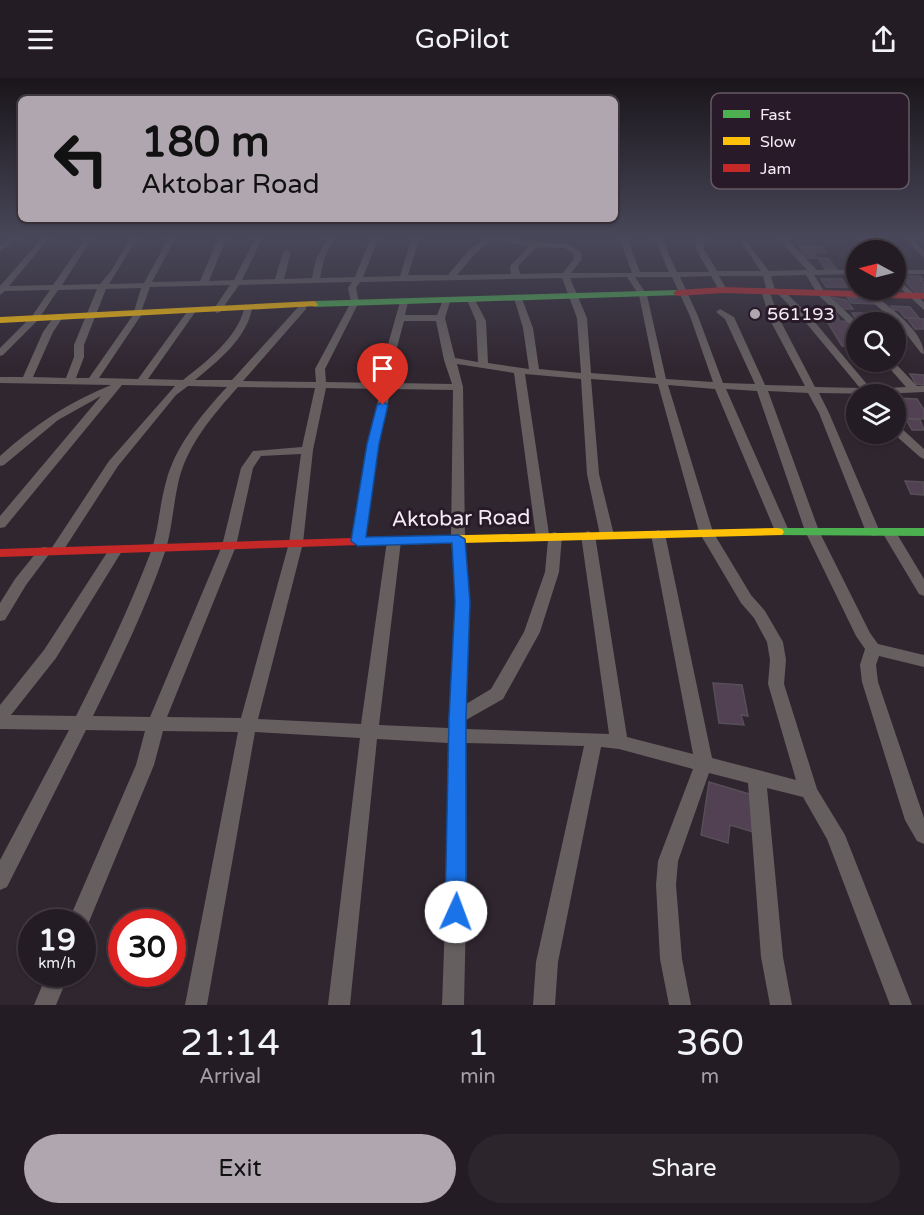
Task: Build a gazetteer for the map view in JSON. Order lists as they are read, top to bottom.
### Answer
{
  "streets": {
    "street": ["Aktobar Road"]
  },
  "places": ["561193"],
  "legend": ["Fast", "Slow", "Jam"],
  "north": "left",
  "page": {
    "header": "GoPilot",
    "turn": ["180 m", "Aktobar Road"],
    "speed": "19 km/h",
    "limit": "30",
    "eta": [
      "21:14",
      "Arrival",
      "1",
      "min",
      "360",
      "m"
    ],
    "buttons": ["Exit", "Share"]
  }
}
